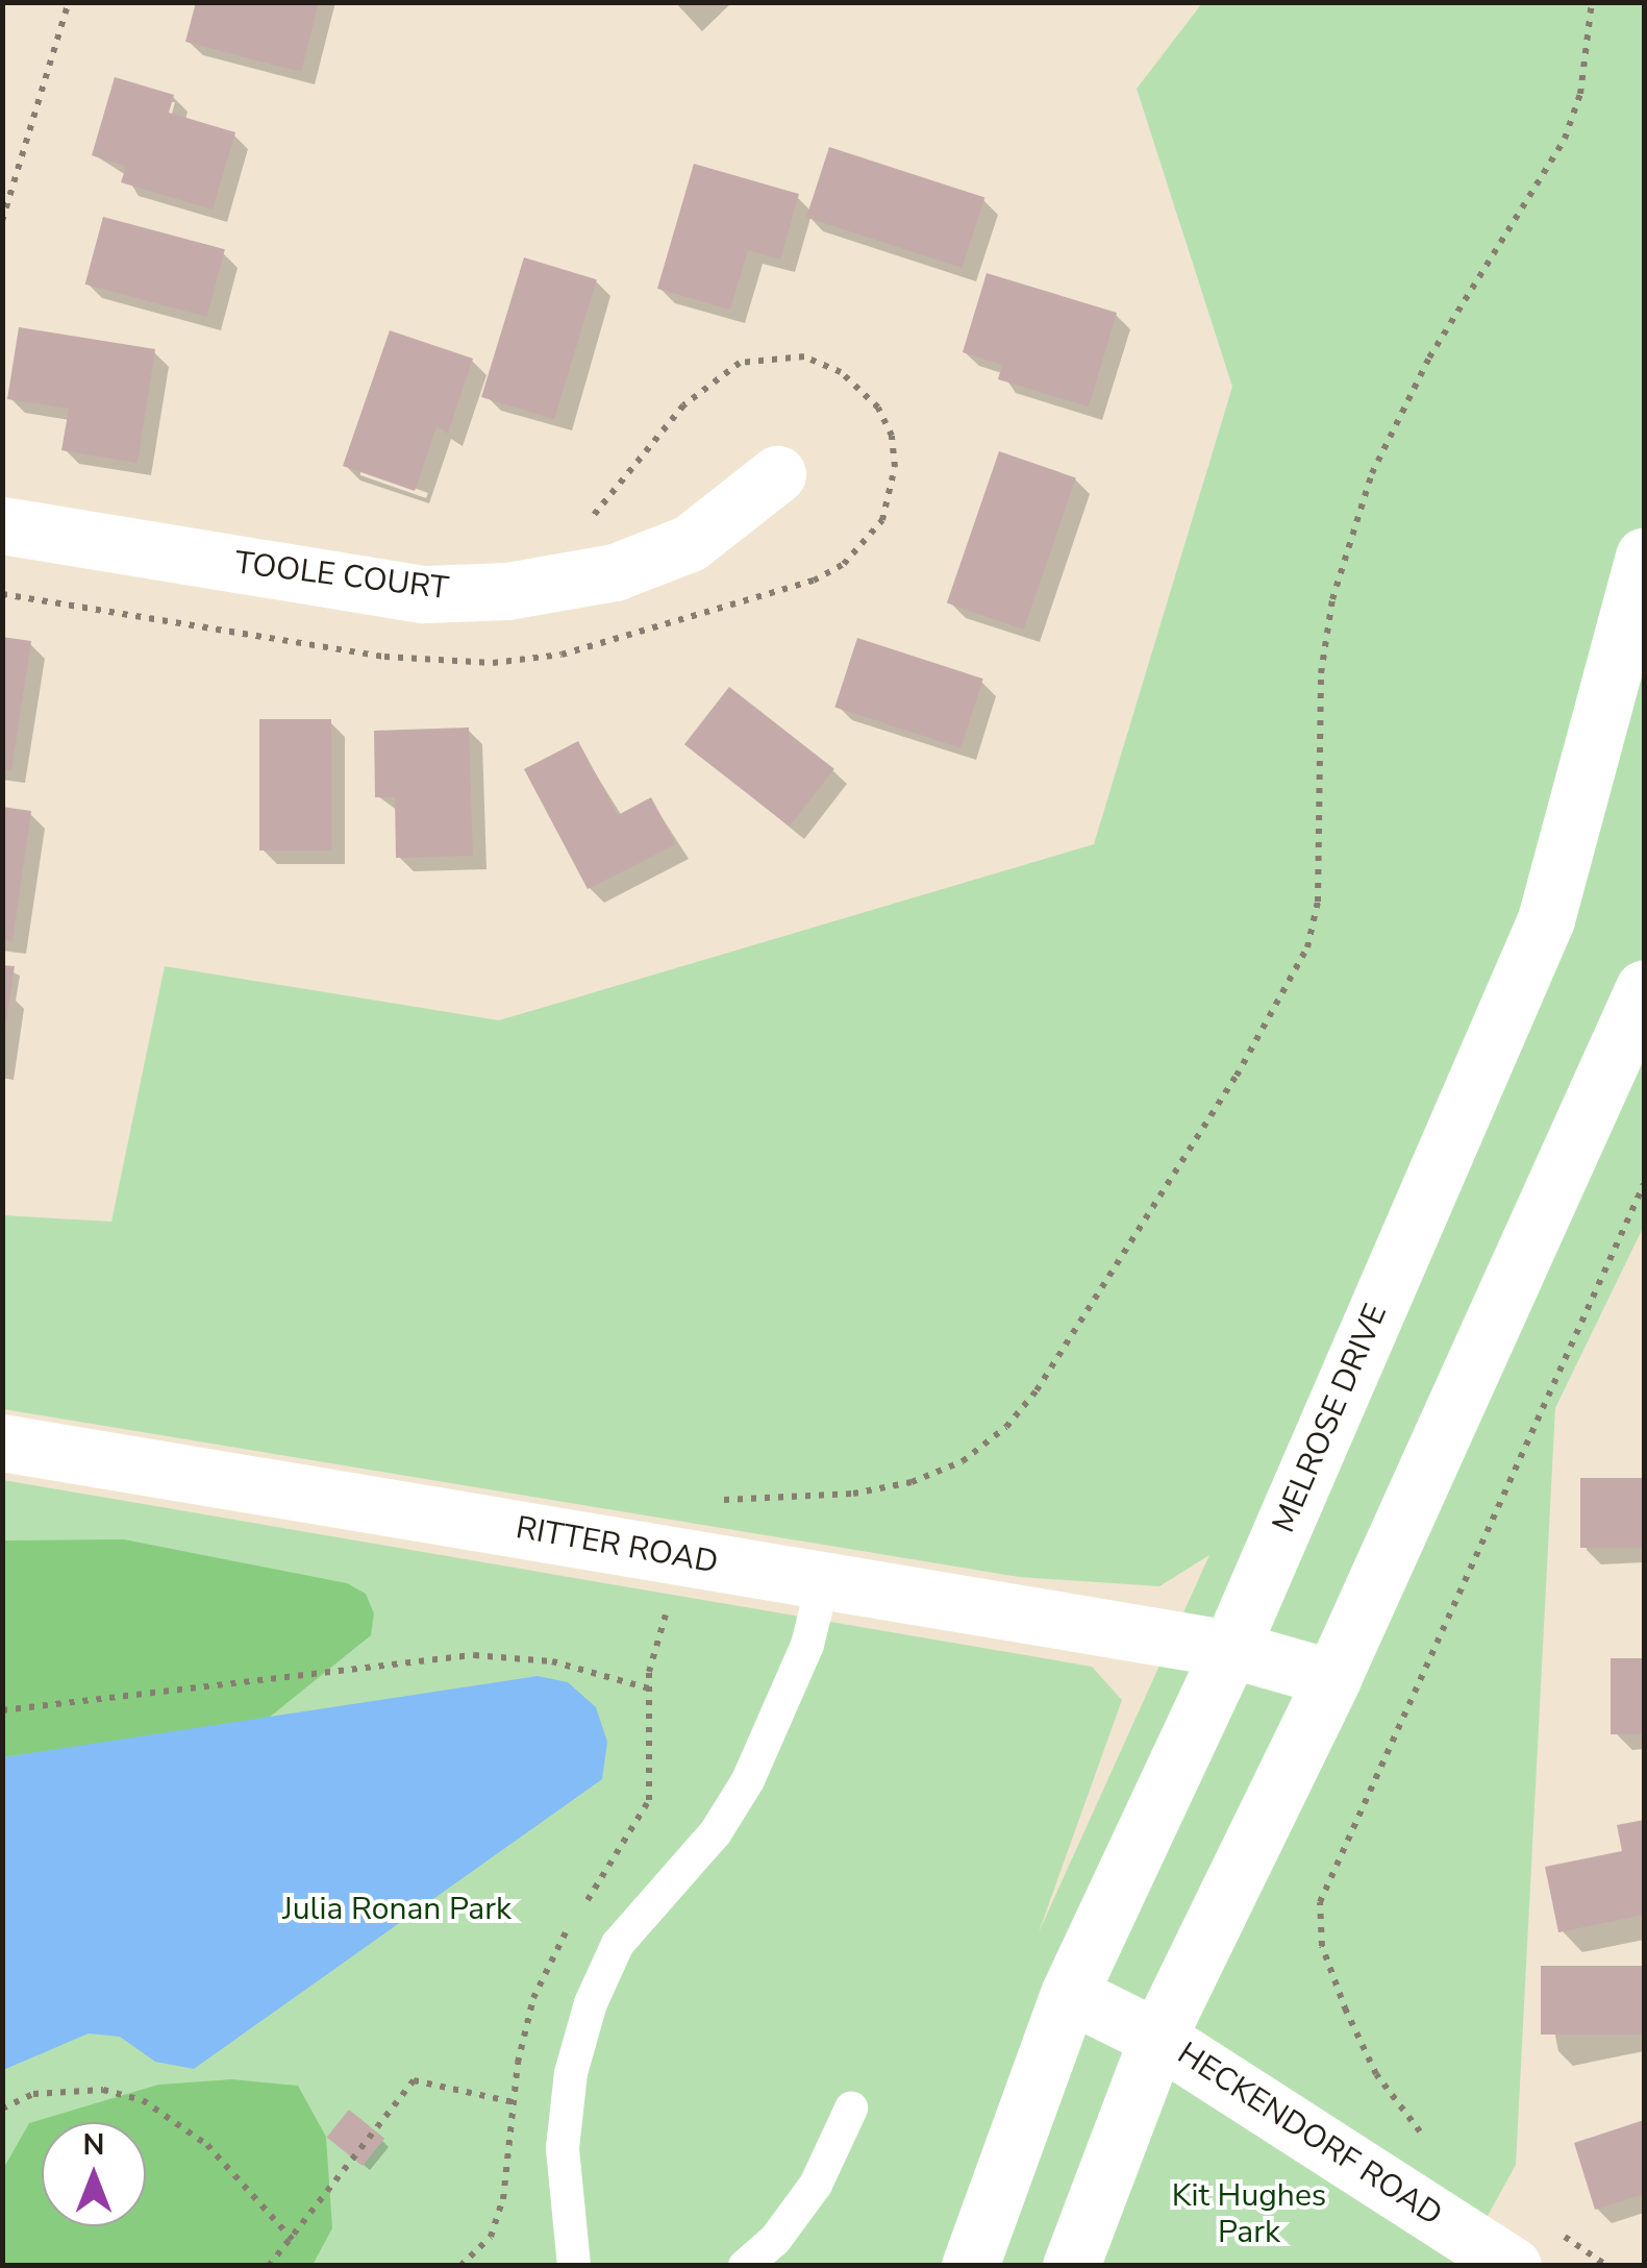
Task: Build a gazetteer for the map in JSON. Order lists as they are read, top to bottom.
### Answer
{
  "streets": {
    "main road": [
      "TOOLE COURT",
      "MELROSE DRIVE",
      "RITTER ROAD",
      "HECKENDORF ROAD"
    ]
  },
  "crossings": [
    ["MELROSE DRIVE", "RITTER ROAD"],
    ["MELROSE DRIVE", "HECKENDORF ROAD"]
  ],
  "parks": ["Julia Ronan Park", "Kit Hughes Park"],
  "north": "top"
}
